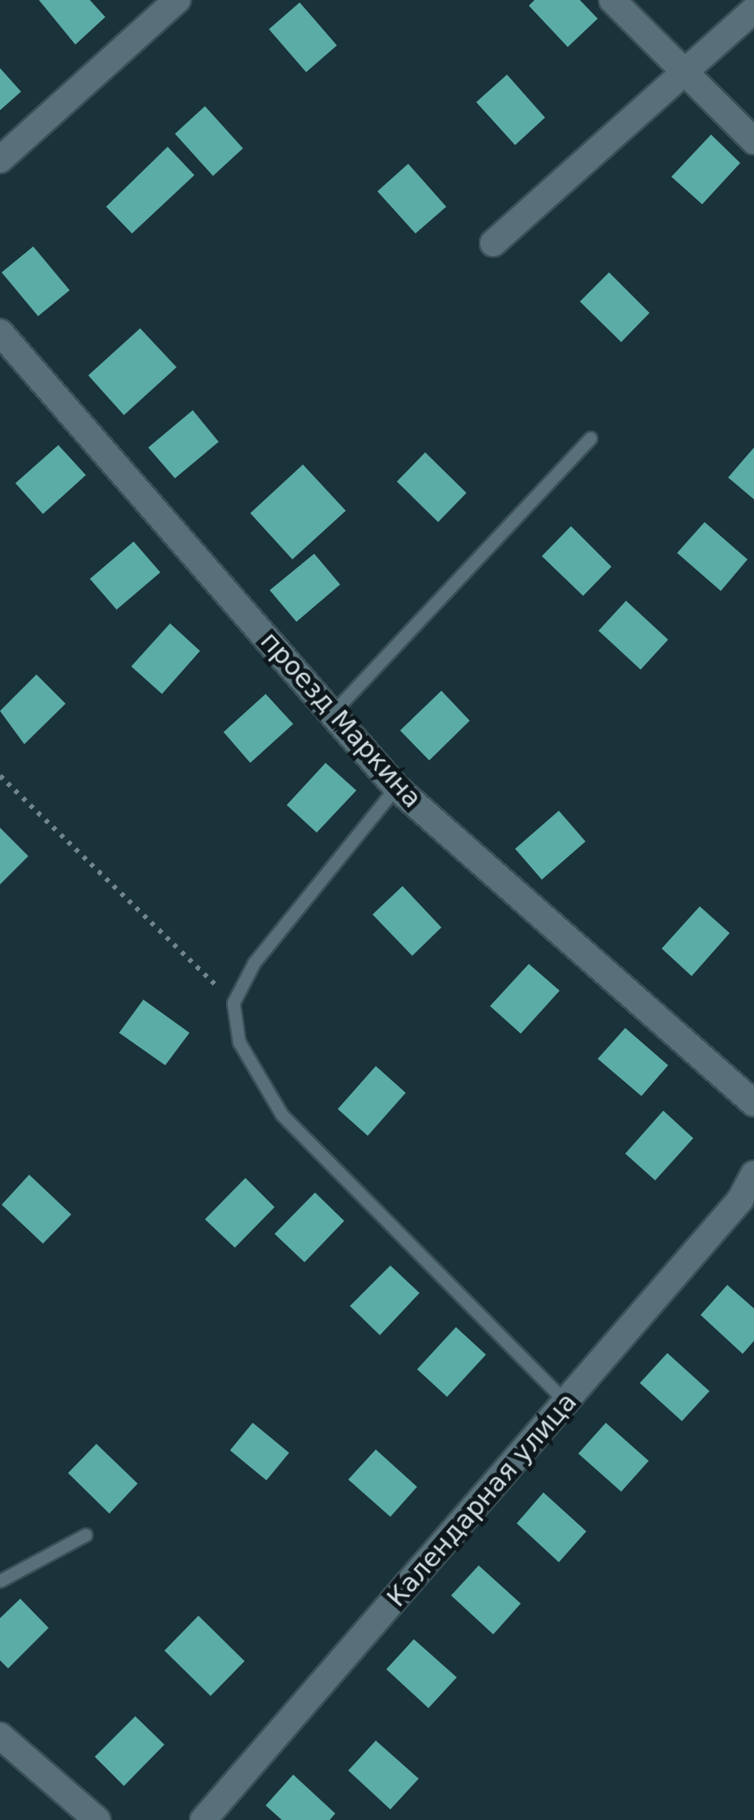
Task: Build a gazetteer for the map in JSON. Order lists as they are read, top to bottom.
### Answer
{
  "streets": {
    "street": ["проезд Маркина", "Календарная улица"]
  }
}
